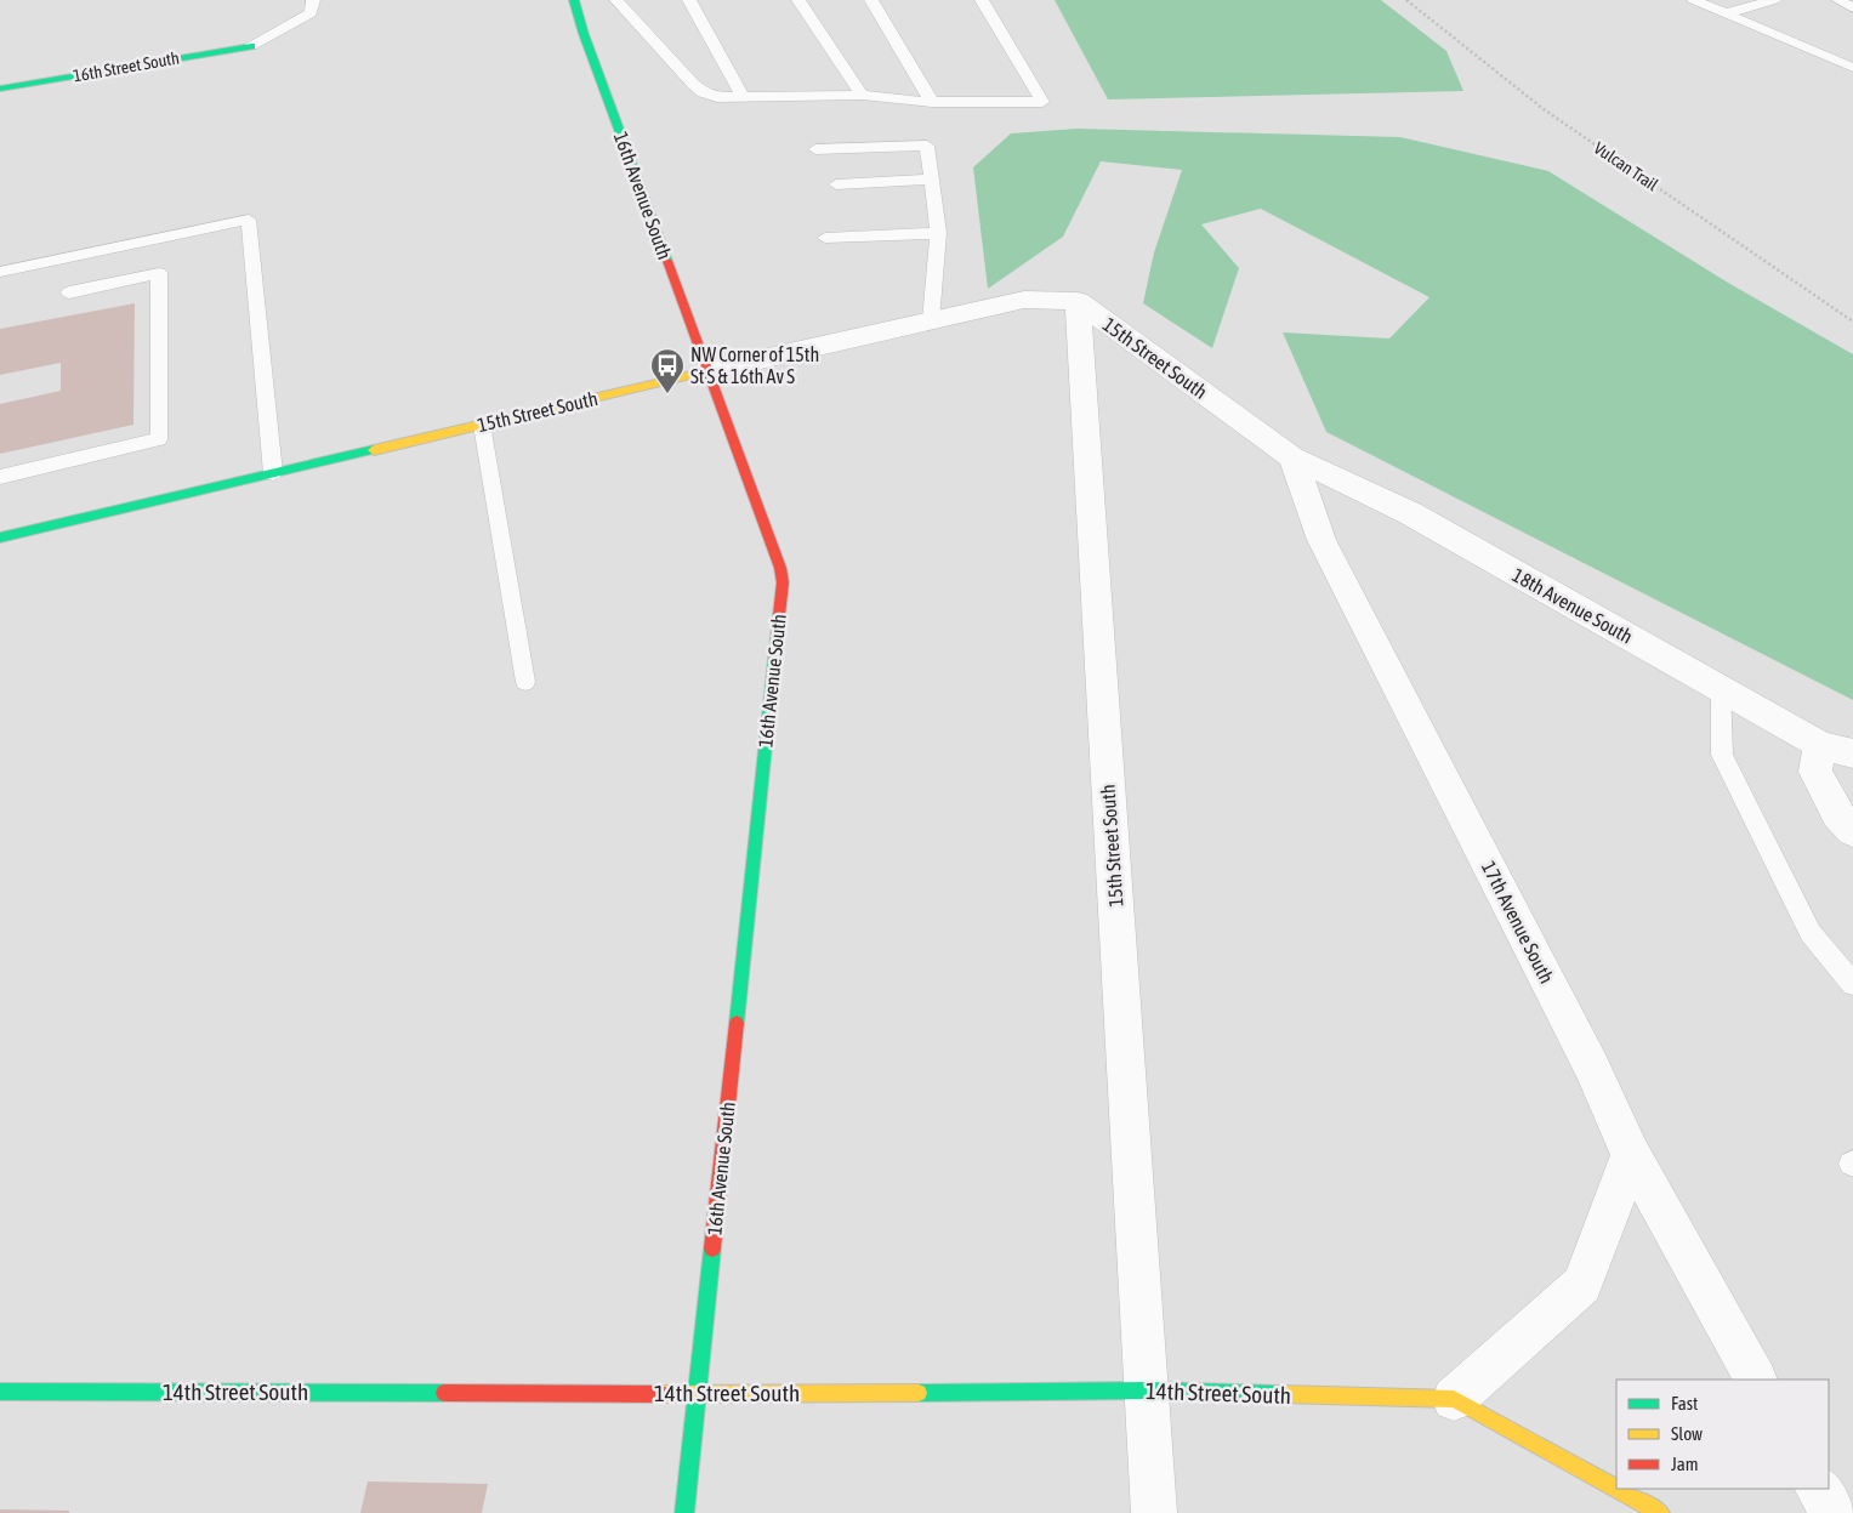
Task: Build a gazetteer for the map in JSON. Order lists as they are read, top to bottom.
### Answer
{
  "streets": {
    "street": [
      "16th Street South",
      "16th Avenue South",
      "15th Street South",
      "18th Avenue South",
      "17th Avenue South",
      "14th Street South"
    ],
    "path": ["Vulcan Trail"]
  },
  "crossings": [
    ["16th Avenue South", "15th Street South"],
    ["16th Avenue South", "14th Street South"],
    ["15th Street South", "18th Avenue South"],
    ["15th Street South", "17th Avenue South"],
    ["15th Street South", "14th Street South"],
    ["18th Avenue South", "17th Avenue South"]
  ],
  "places": {
    "bus stop": ["NW Corner of 15th St S & 16th Av S"]
  },
  "legend": ["Fast", "Slow", "Jam"]
}
